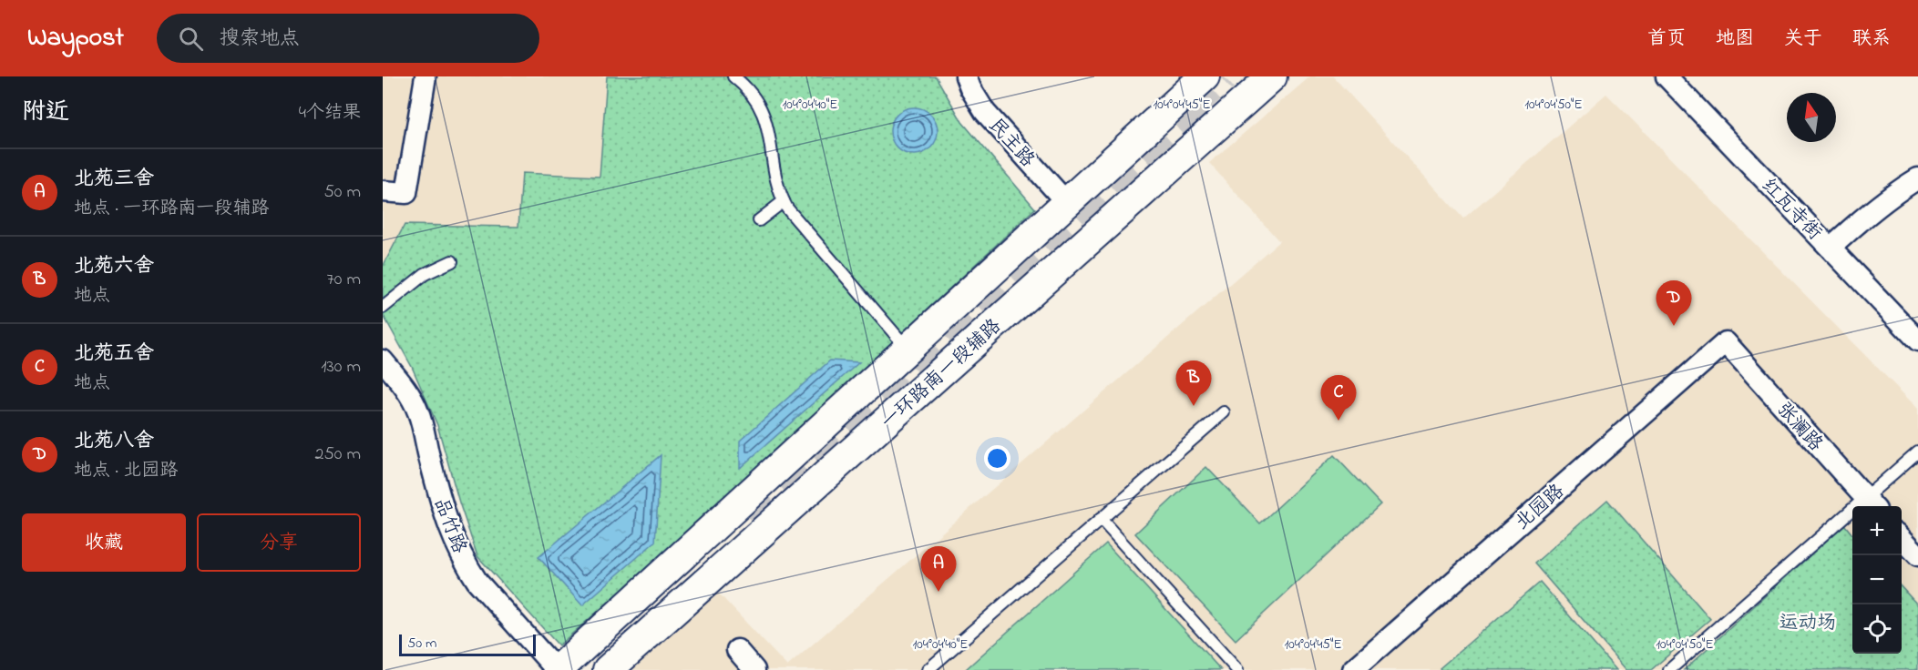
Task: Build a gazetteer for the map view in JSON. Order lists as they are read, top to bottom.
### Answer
{
  "streets": {
    "main road": ["一环路南一段辅路"],
    "street": [
      "民主路",
      "红瓦寺街",
      "张澜路",
      "北园路",
      "品竹路"
    ]
  },
  "crossings": [
    ["民主路", "一环路南一段辅路"],
    ["一环路南一段辅路", "品竹路"],
    ["张澜路", "北园路"]
  ],
  "parks": ["运动场"],
  "scale_bar": "50 m",
  "north": "top",
  "page": {
    "header": "Waypost",
    "search": "搜索地点",
    "nav": [
      "首页",
      "地图",
      "关于",
      "联系"
    ],
    "heading": ["附近", "4个结果"],
    "list": [
      {
        "mark": "A",
        "name": "北苑三舍",
        "note": "地点 · 一环路南一段辅路",
        "value": "50 m"
      },
      {
        "mark": "B",
        "name": "北苑六舍",
        "note": "地点",
        "value": "70 m"
      },
      {
        "mark": "C",
        "name": "北苑五舍",
        "note": "地点",
        "value": "130 m"
      },
      {
        "mark": "D",
        "name": "北苑八舍",
        "note": "地点 · 北园路",
        "value": "250 m"
      }
    ],
    "pins": [
      "D",
      "B",
      "C",
      "A"
    ],
    "buttons": ["收藏", "分享"],
    "map_buttons": ["+", "−"],
    "scale": "50 m"
  },
  "coordinates": ["104°04'40\"E", "104°04'45\"E", "104°04'50\"E"]
}
